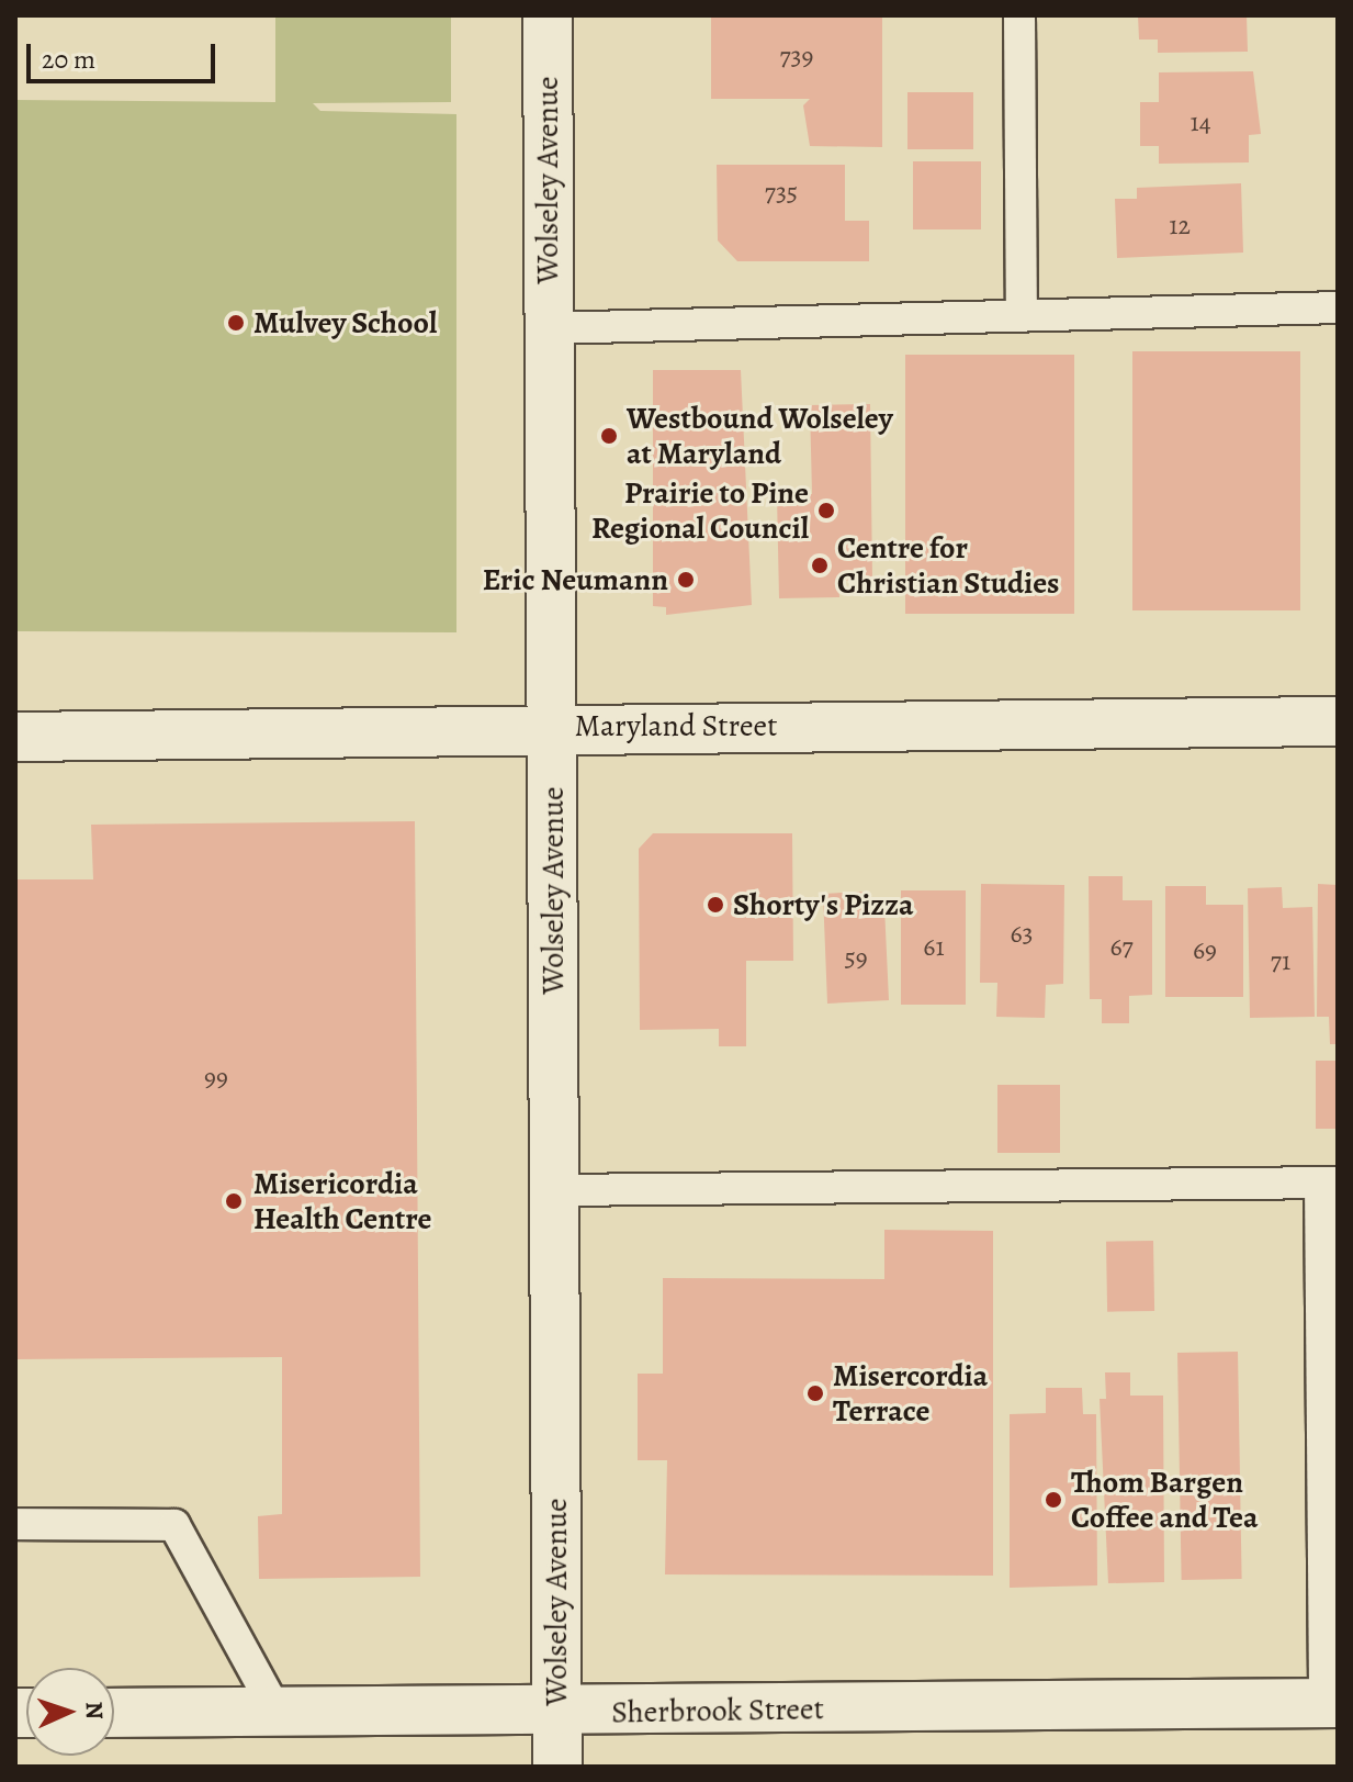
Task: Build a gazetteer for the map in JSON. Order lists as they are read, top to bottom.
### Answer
{
  "streets": {
    "main road": ["Wolseley Avenue", "Maryland Street", "Sherbrook Street"]
  },
  "crossings": [
    ["Wolseley Avenue", "Maryland Street"],
    ["Wolseley Avenue", "Sherbrook Street"]
  ],
  "places": [
    "Mulvey School",
    "Westbound Wolseley at Maryland",
    "Prairie to Pine Regional Council",
    "Centre for Christian Studies",
    "Eric Neumann",
    "Shorty's Pizza",
    "Misericordia Health Centre",
    "Misercordia Terrace",
    "Thom Bargen Coffee and Tea"
  ],
  "house_numbers": [
    "739",
    "14",
    "735",
    "12",
    "63",
    "61",
    "67",
    "69",
    "59",
    "71",
    "99"
  ],
  "scale_bar": "20 m",
  "north": "right"
}
